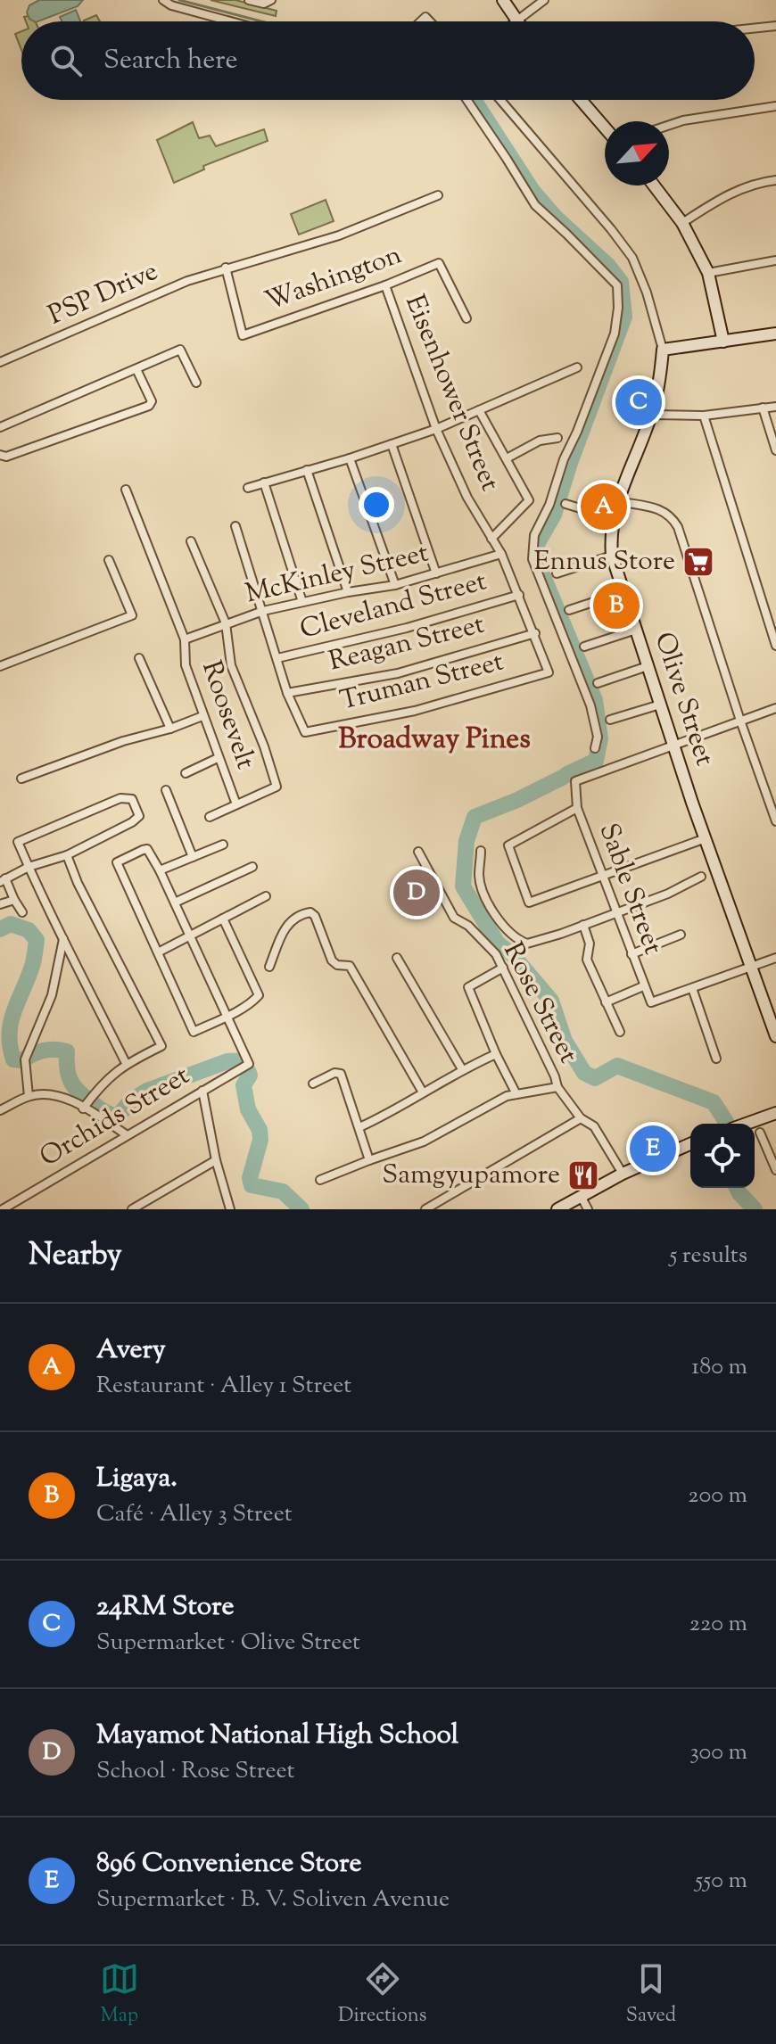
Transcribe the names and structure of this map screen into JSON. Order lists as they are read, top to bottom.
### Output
{
  "streets": {
    "street": [
      "Washington",
      "PSP Drive",
      "Eisenhower Street",
      "McKinley Street",
      "Cleveland Street",
      "Reagan Street",
      "Truman Street",
      "Olive Street",
      "Roosevelt",
      "Sable Street",
      "Rose Street",
      "Orchids Street"
    ]
  },
  "crossings": [
    ["Washington", "PSP Drive"],
    ["Washington", "Eisenhower Street"],
    ["Eisenhower Street", "McKinley Street"],
    ["Eisenhower Street", "Cleveland Street"],
    ["Eisenhower Street", "Reagan Street"],
    ["Eisenhower Street", "Truman Street"],
    ["McKinley Street", "Roosevelt"],
    ["Reagan Street", "Truman Street"],
    ["Olive Street", "Sable Street"]
  ],
  "districts": ["Broadway Pines"],
  "places": {
    "supermarket": ["Ennus Store"],
    "restaurant": ["Samgyupamore"]
  },
  "north": "top right",
  "page": {
    "search": "Search here",
    "pins": [
      "C",
      "A",
      "B",
      "D",
      "E"
    ],
    "heading": ["Nearby", "5 results"],
    "list": [
      {
        "mark": "A",
        "name": "Avery",
        "note": "Restaurant · Alley 1 Street",
        "value": "180 m"
      },
      {
        "mark": "B",
        "name": "Ligaya.",
        "note": "Café · Alley 3 Street",
        "value": "200 m"
      },
      {
        "mark": "C",
        "name": "24RM Store",
        "note": "Supermarket · Olive Street",
        "value": "220 m"
      },
      {
        "mark": "D",
        "name": "Mayamot National High School",
        "note": "School · Rose Street",
        "value": "300 m"
      },
      {
        "mark": "E",
        "name": "896 Convenience Store",
        "note": "Supermarket · B. V. Soliven Avenue",
        "value": "550 m"
      }
    ],
    "nav": ["Map", "Directions", "Saved"]
  }
}
